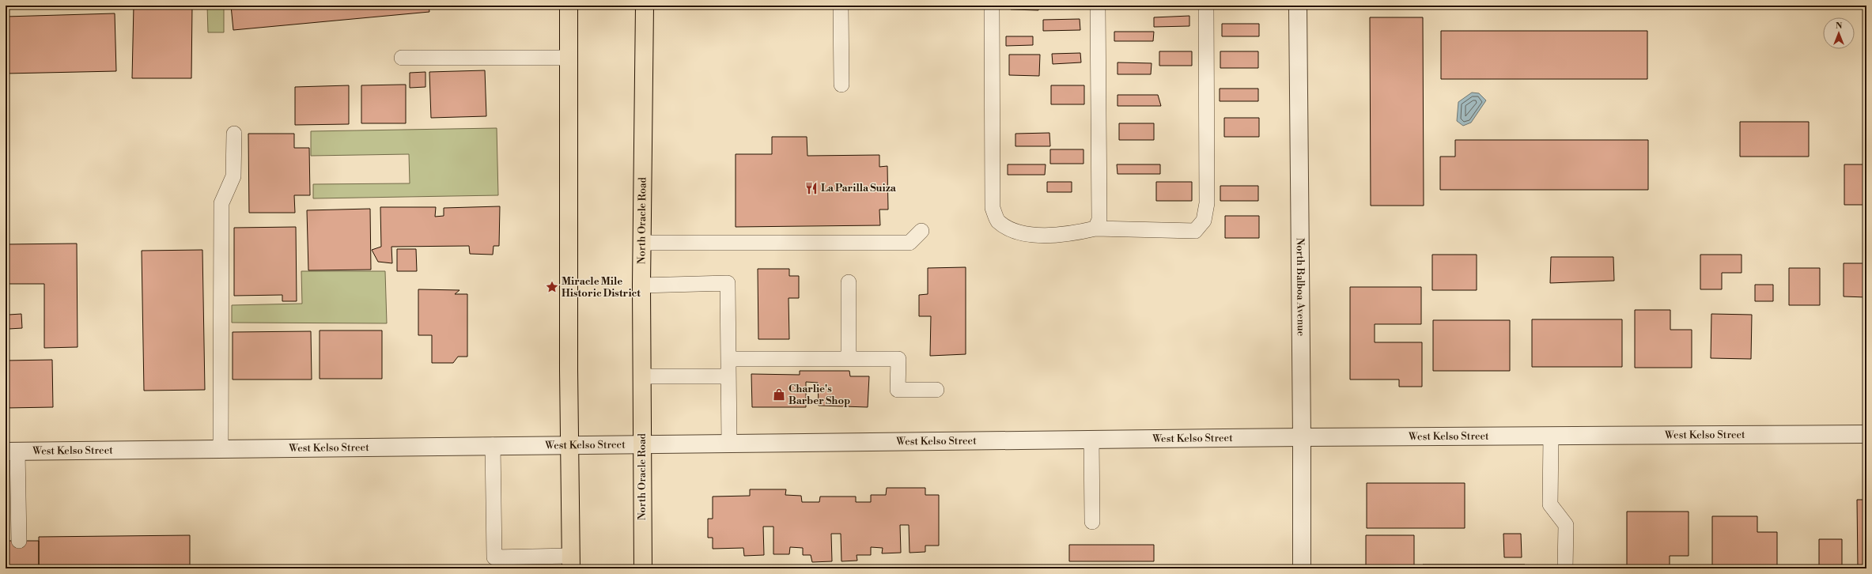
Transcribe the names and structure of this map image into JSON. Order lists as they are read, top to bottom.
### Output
{
  "streets": {
    "main road": ["North Oracle Road"],
    "street": ["North Balboa Avenue", "West Kelso Street"]
  },
  "crossings": [
    ["North Oracle Road", "West Kelso Street"],
    ["North Balboa Avenue", "West Kelso Street"]
  ],
  "places": {
    "restaurant": ["La Parilla Suiza"],
    "place": ["Miracle Mile Historic District"],
    "shop": ["Charlie's Barber Shop"]
  },
  "north": "top"
}
